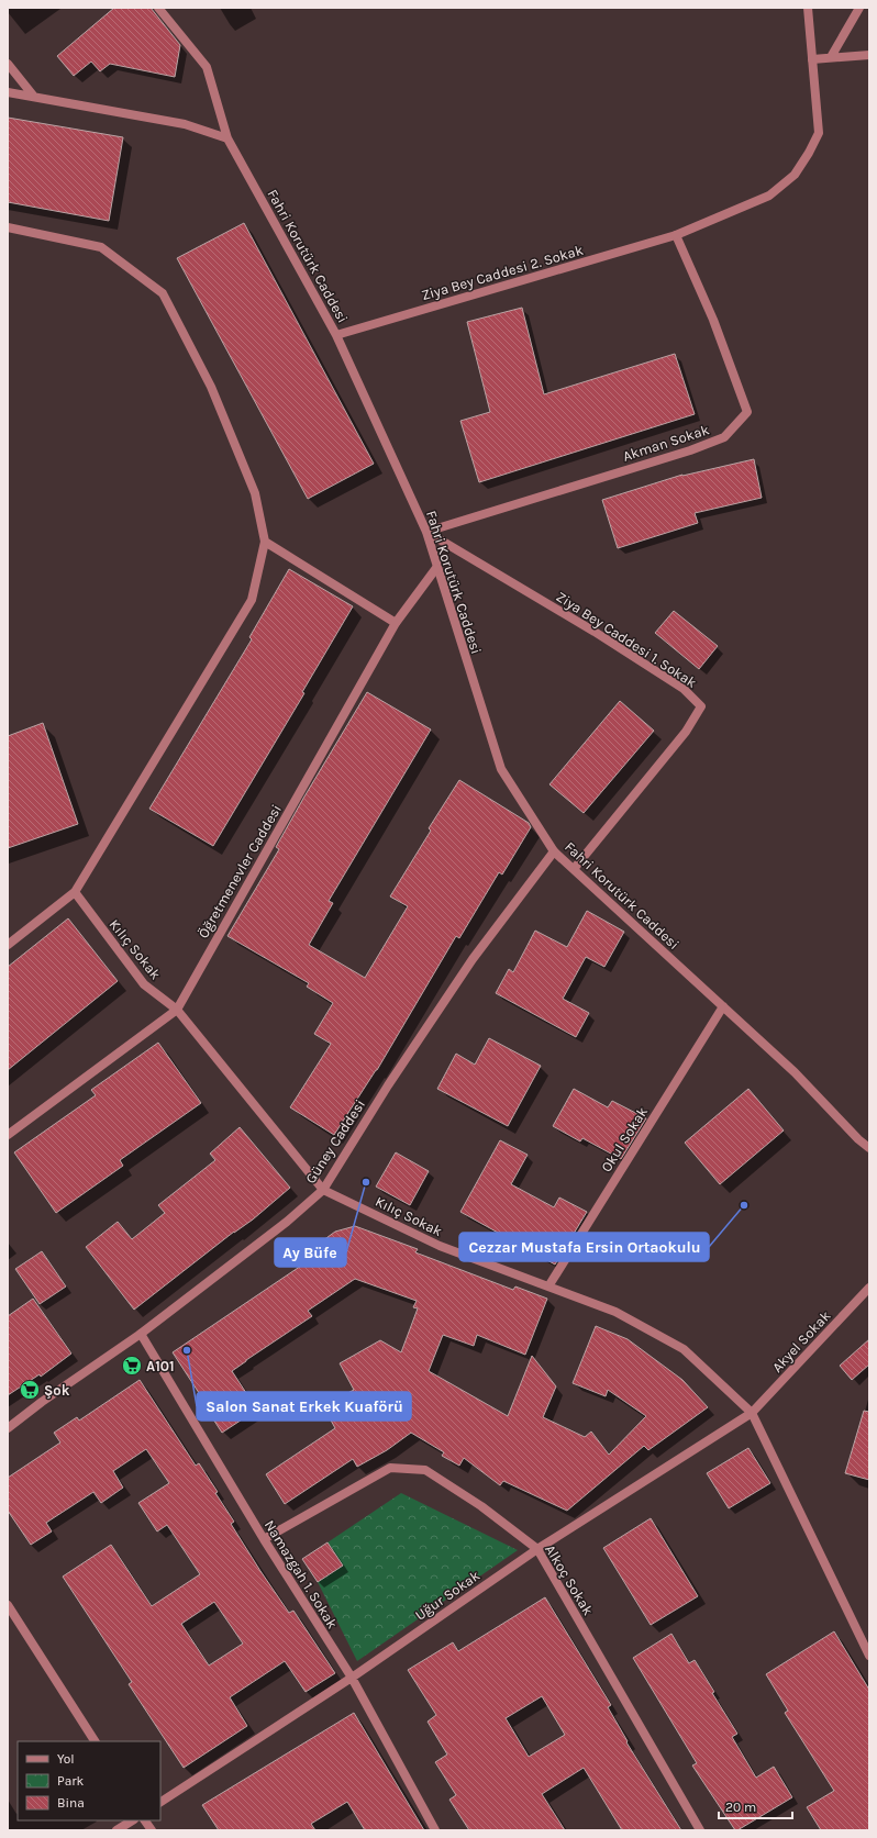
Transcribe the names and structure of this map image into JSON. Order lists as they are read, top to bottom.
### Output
{
  "streets": {
    "street": [
      "Fahri Korutürk Caddesi",
      "Ziya Bey Caddesi 2. Sokak",
      "Akman Sokak",
      "Ziya Bey Caddesi 1. Sokak",
      "Öğretmenevler Caddesi",
      "Kılıç Sokak",
      "Okul Sokak",
      "Güney Caddesi",
      "Akyel Sokak",
      "Namazgah 1. Sokak",
      "Alkoç Sokak",
      "Uğur Sokak"
    ]
  },
  "crossings": [
    ["Fahri Korutürk Caddesi", "Ziya Bey Caddesi 2. Sokak"],
    ["Fahri Korutürk Caddesi", "Akman Sokak"],
    ["Fahri Korutürk Caddesi", "Ziya Bey Caddesi 1. Sokak"],
    ["Fahri Korutürk Caddesi", "Öğretmenevler Caddesi"],
    ["Fahri Korutürk Caddesi", "Okul Sokak"],
    ["Fahri Korutürk Caddesi", "Güney Caddesi"],
    ["Ziya Bey Caddesi 2. Sokak", "Akman Sokak"],
    ["Akman Sokak", "Ziya Bey Caddesi 1. Sokak"],
    ["Öğretmenevler Caddesi", "Kılıç Sokak"],
    ["Kılıç Sokak", "Okul Sokak"],
    ["Kılıç Sokak", "Güney Caddesi"],
    ["Kılıç Sokak", "Akyel Sokak"],
    ["Kılıç Sokak", "Uğur Sokak"],
    ["Güney Caddesi", "Namazgah 1. Sokak"],
    ["Akyel Sokak", "Uğur Sokak"],
    ["Namazgah 1. Sokak", "Alkoç Sokak"],
    ["Namazgah 1. Sokak", "Uğur Sokak"],
    ["Alkoç Sokak", "Uğur Sokak"]
  ],
  "places": {
    "other": ["Ay Büfe", "Cezzar Mustafa Ersin Ortaokulu", "Salon Sanat Erkek Kuaförü"],
    "supermarket": ["A101", "Şok"]
  },
  "legend": ["Yol", "Park", "Bina"],
  "scale_bar": "20 m"
}
